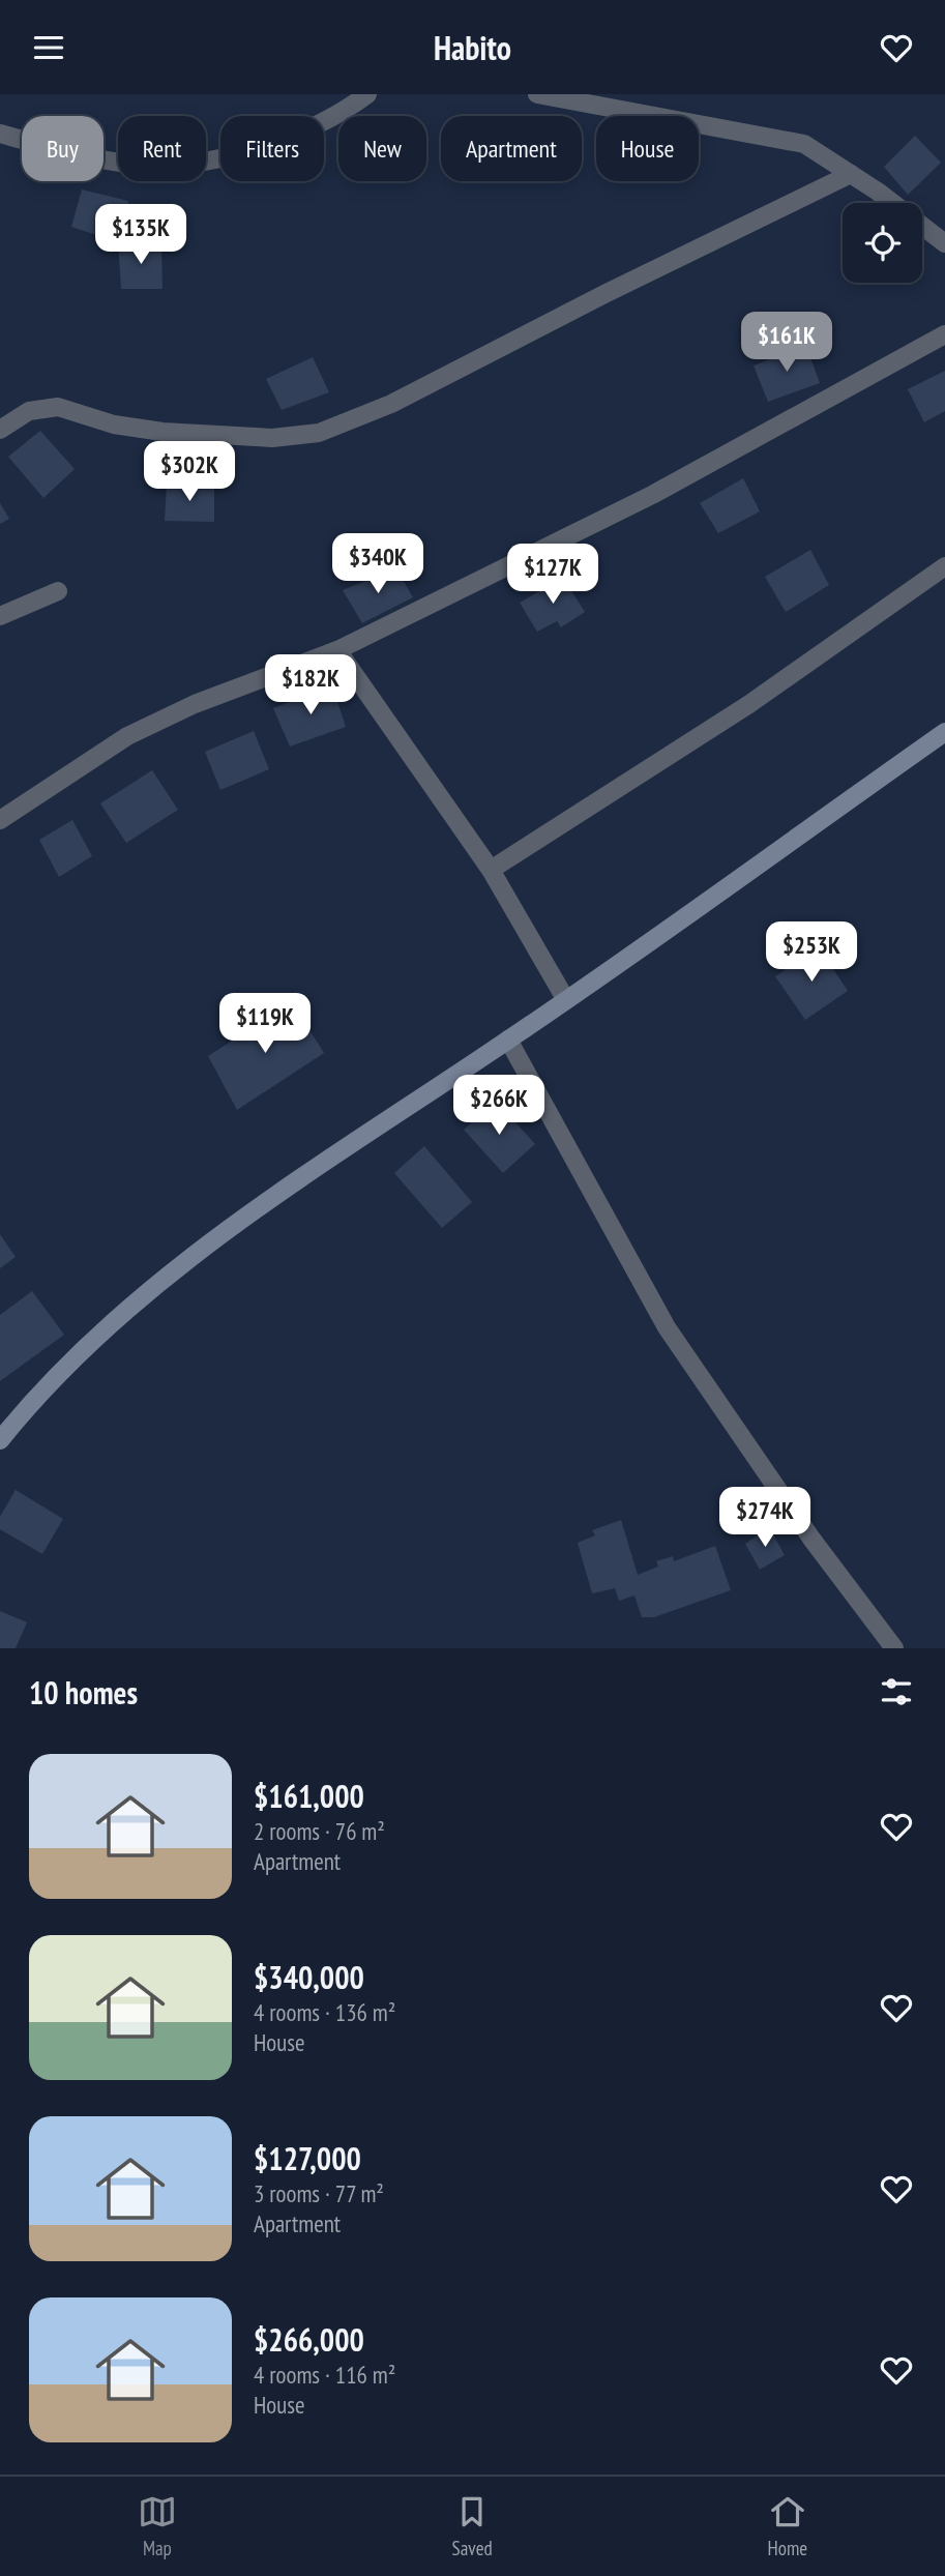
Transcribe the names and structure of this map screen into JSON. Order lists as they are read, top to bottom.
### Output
{
  "page": {
    "header": "Habito",
    "chip": [
      "Buy",
      "Rent",
      "Filters",
      "New",
      "Apartment",
      "House"
    ],
    "price": [
      "$135K",
      "$161K",
      "$302K",
      "$340K",
      "$127K",
      "$182K",
      "$253K",
      "$119K",
      "$266K",
      "$274K"
    ],
    "heading": "10 homes",
    "list": [
      {
        "name": "$161,000",
        "note": "2 rooms · 76 m² · Apartment"
      },
      {
        "name": "$340,000",
        "note": "4 rooms · 136 m² · House"
      },
      {
        "name": "$127,000",
        "note": "3 rooms · 77 m² · Apartment"
      },
      {
        "name": "$266,000",
        "note": "4 rooms · 116 m² · House"
      }
    ],
    "tabs": ["Map", "Saved", "Home"]
  }
}
